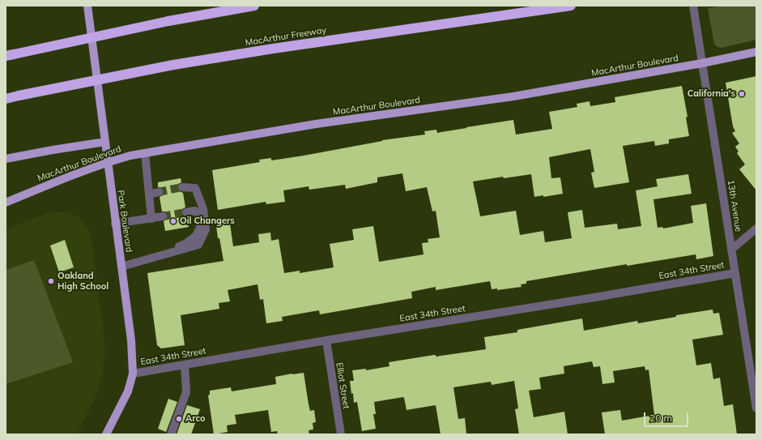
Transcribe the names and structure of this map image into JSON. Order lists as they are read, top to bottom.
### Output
{
  "streets": {
    "highway": ["MacArthur Freeway"],
    "main road": ["MacArthur Boulevard", "Park Boulevard"],
    "street": ["13th Avenue", "East 34th Street", "Elliot Street"]
  },
  "crossings": [
    ["MacArthur Boulevard", "13th Avenue"],
    ["MacArthur Boulevard", "Park Boulevard"],
    ["13th Avenue", "East 34th Street"],
    ["Park Boulevard", "East 34th Street"],
    ["East 34th Street", "Elliot Street"]
  ],
  "places": [
    "California's",
    "Oil Changers",
    "Oakland High School",
    "Arco"
  ],
  "scale_bar": "20 m"
}
